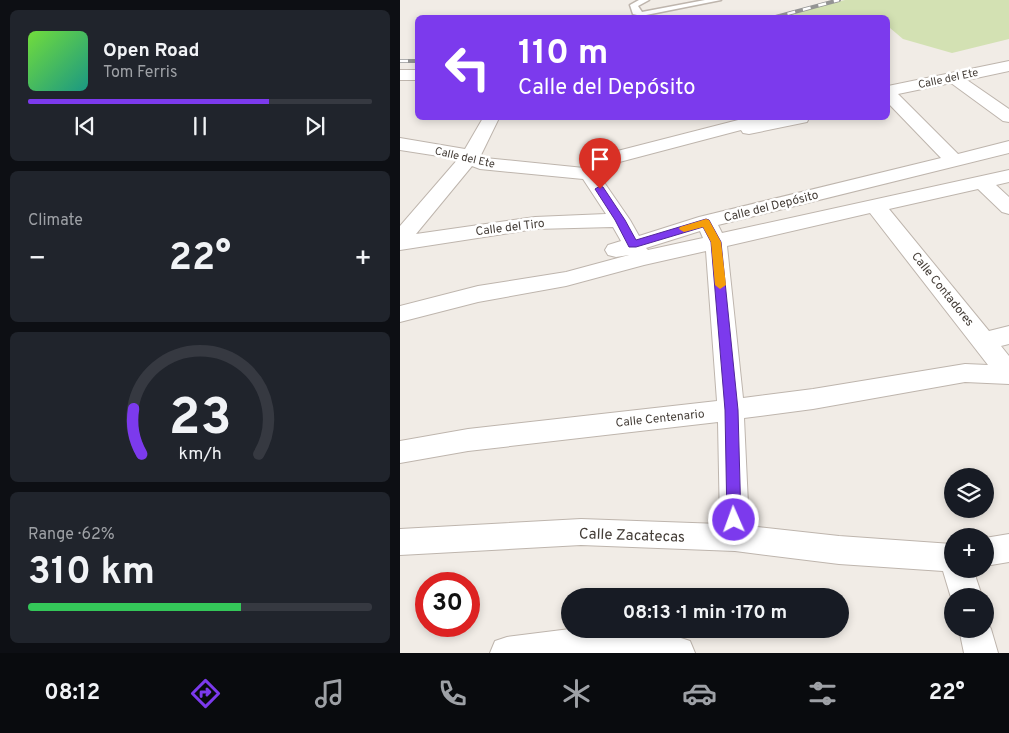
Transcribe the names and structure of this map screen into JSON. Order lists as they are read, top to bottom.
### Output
{
  "streets": {
    "street": [
      "Calle del Ete",
      "Calle del Depósito",
      "Calle del Tiro",
      "Calle Contadores",
      "Calle Centenario",
      "Calle Zacatecas"
    ]
  },
  "crossings": [
    ["Calle del Depósito", "Calle Contadores"],
    ["Calle Contadores", "Calle Centenario"]
  ],
  "page": {
    "turn": ["110 m", "Calle del Depósito"],
    "song": ["Open Road", "Tom Ferris"],
    "tile": [
      "Climate",
      ["Range · 62%", "310 km"]
    ],
    "heat": ["−", "22°", "+"],
    "map_buttons": ["+", "−"],
    "limit": "30",
    "trip": "08:13 · 1 min · 170 m",
    "tabs": ["08:12", "22°"],
    "gauge": ["23", "km/h"]
  }
}
